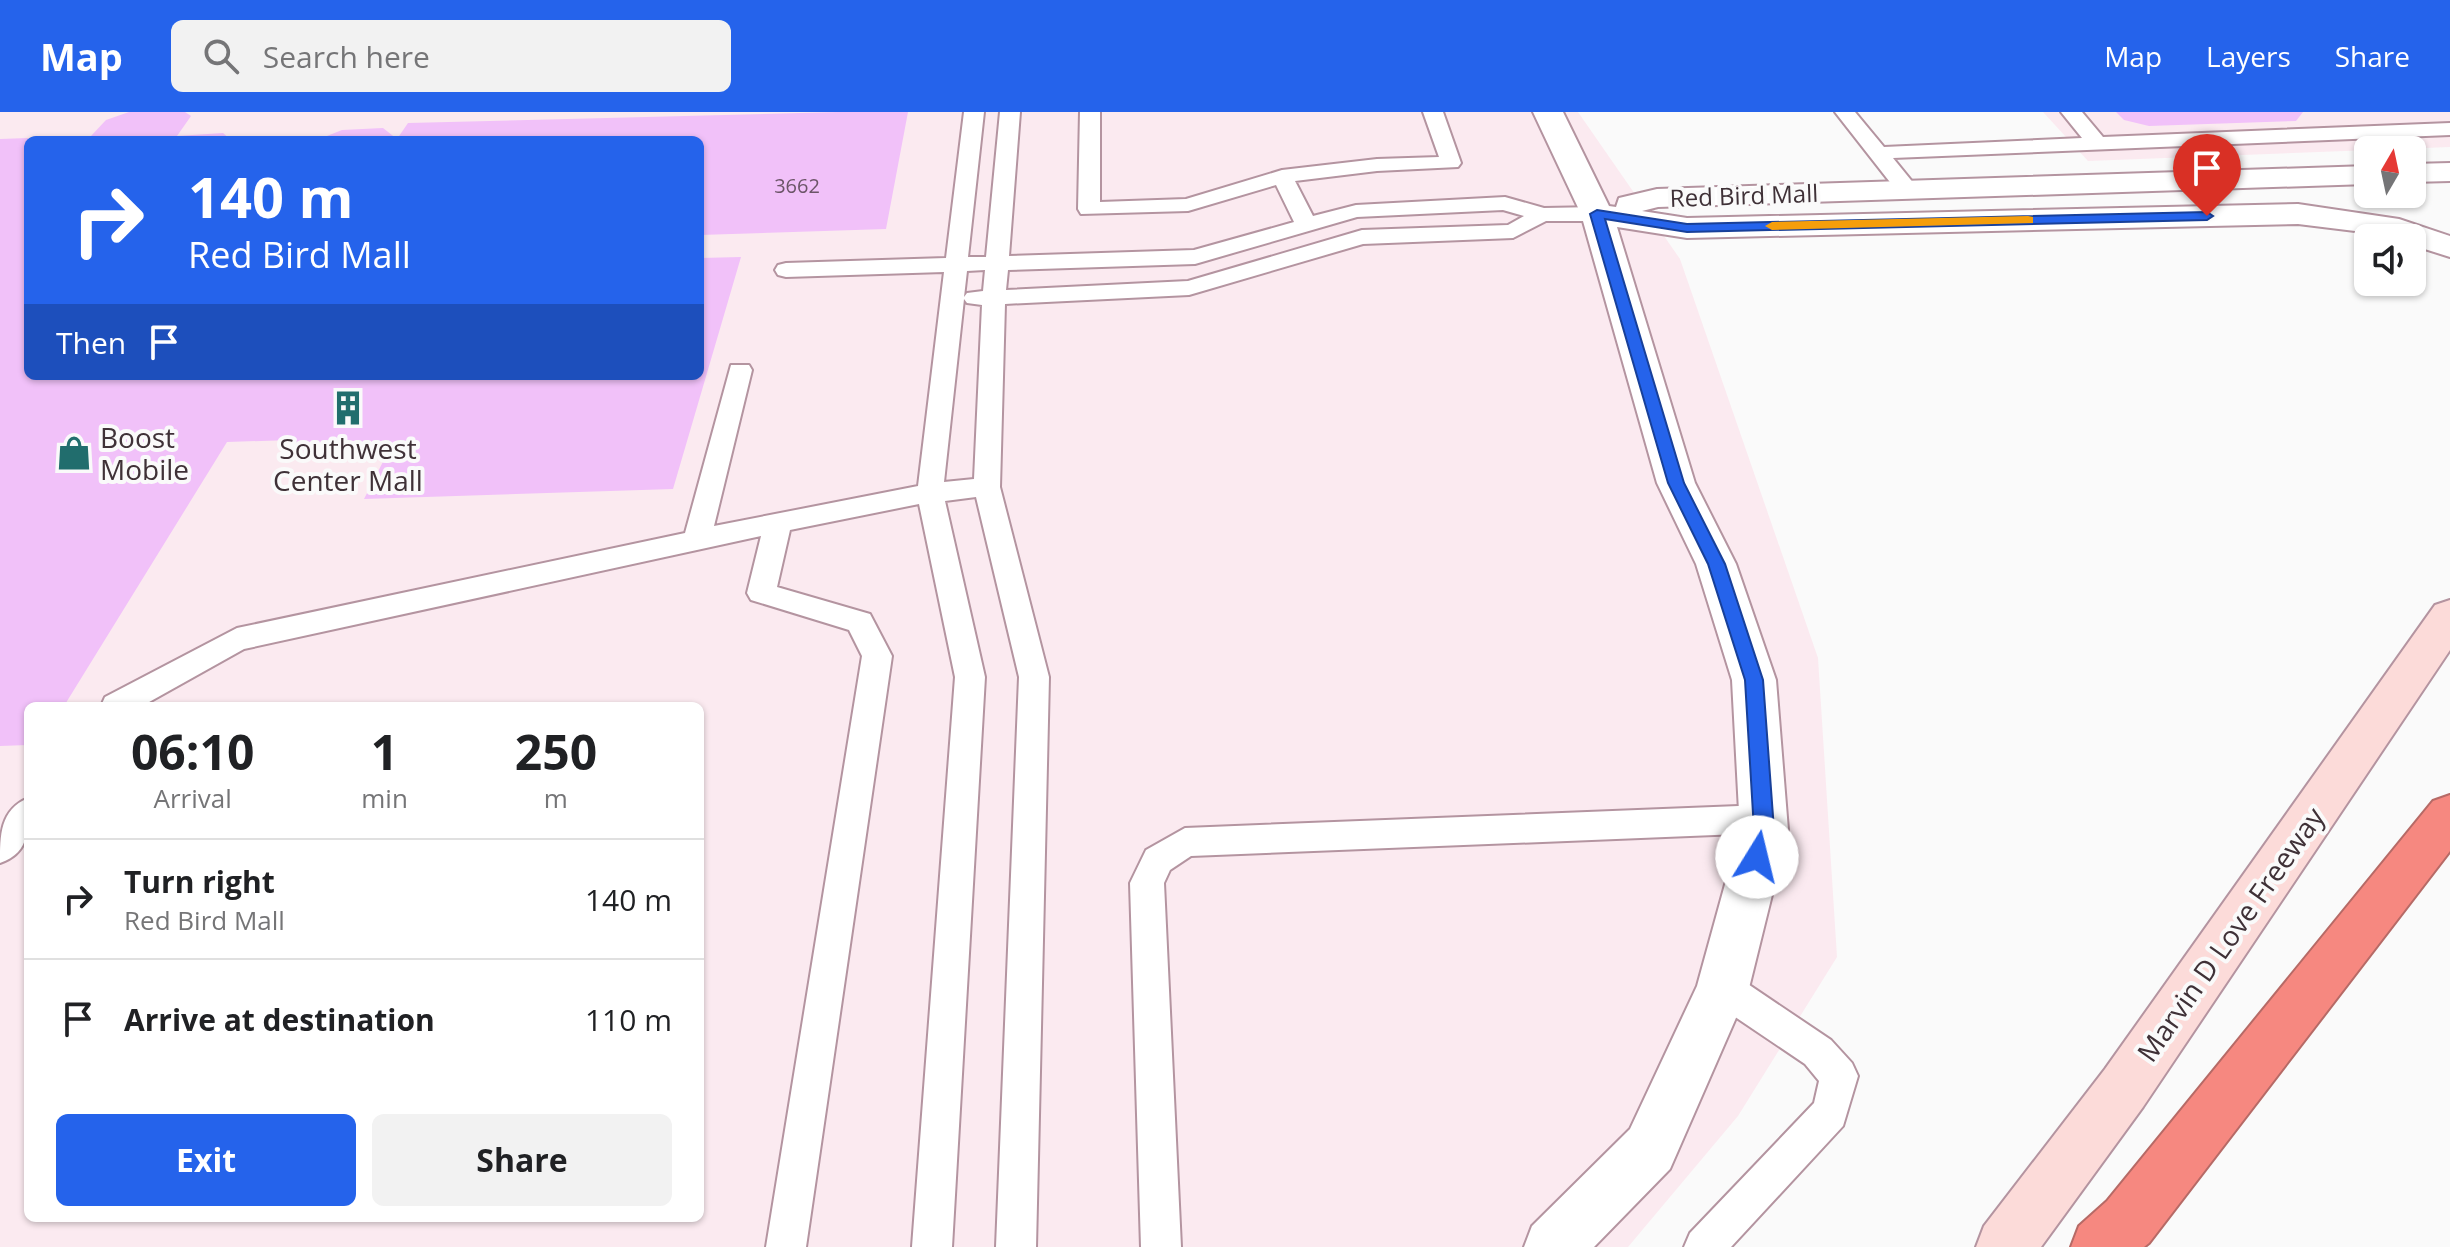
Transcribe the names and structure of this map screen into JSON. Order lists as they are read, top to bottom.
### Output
{
  "streets": {
    "main road": ["Marvin D Love Freeway"],
    "street": ["Red Bird Mall"]
  },
  "places": {
    "building": ["Southwest Center Mall"],
    "shop": ["Boost Mobile"]
  },
  "house_numbers": ["3662"],
  "north": "top",
  "page": {
    "header": "Map",
    "search": "Search here",
    "nav": ["Map", "Layers", "Share"],
    "turn": ["140 m", "Red Bird Mall"],
    "then": "Then",
    "eta": [
      "06:10",
      "Arrival",
      "1",
      "min",
      "250",
      "m"
    ],
    "list": [
      {
        "name": "Turn right",
        "note": "Red Bird Mall",
        "value": "140 m"
      },
      {
        "name": "Arrive at destination",
        "value": "110 m"
      }
    ],
    "buttons": ["Exit", "Share"]
  }
}
